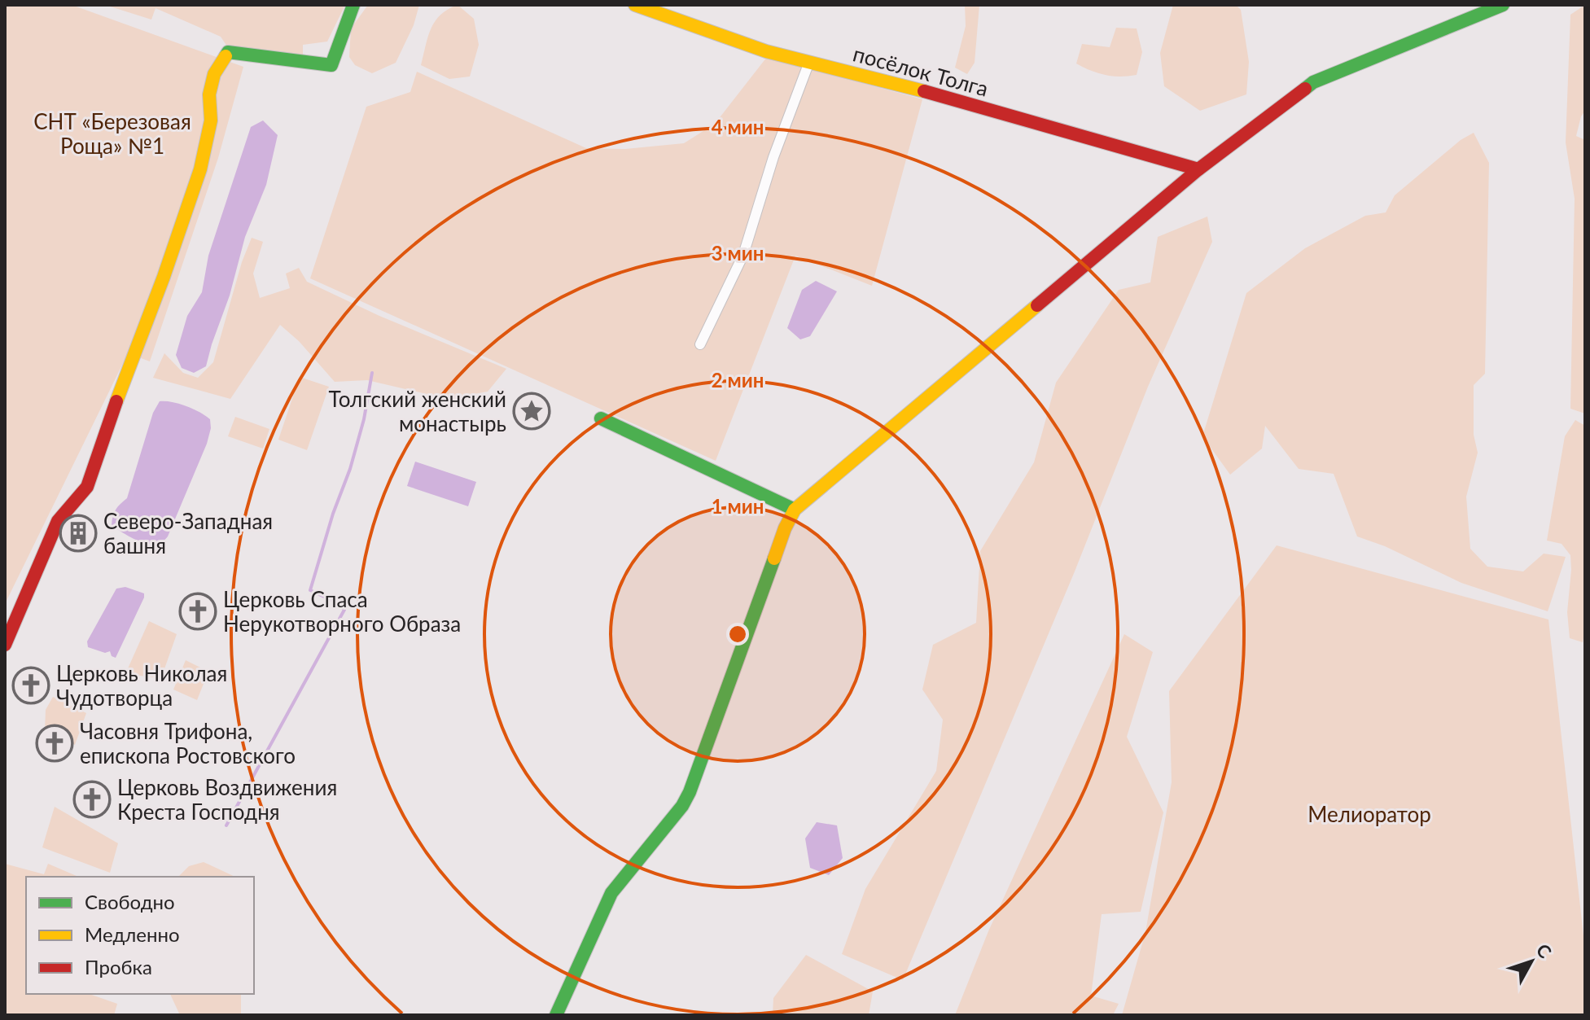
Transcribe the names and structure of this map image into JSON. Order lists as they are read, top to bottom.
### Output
{
  "streets": {
    "street": ["посёлок Толга"]
  },
  "parks": ["СНТ «Березовая Роща» №1", "Мелиоратор"],
  "places": {
    "place": ["Толгский женский монастырь"],
    "building": ["Северо-Западная башня"],
    "church": [
      "Церковь Спаса Нерукотворного Образа",
      "Церковь Николая Чудотворца",
      "Часовня Трифона, епископа Ростовского",
      "Церковь Воздвижения Креста Господня"
    ]
  },
  "legend": ["Свободно", "Медленно", "Пробка"],
  "north": "top right",
  "rings": [
    "4 мин",
    "3 мин",
    "2 мин",
    "1 мин"
  ]
}
